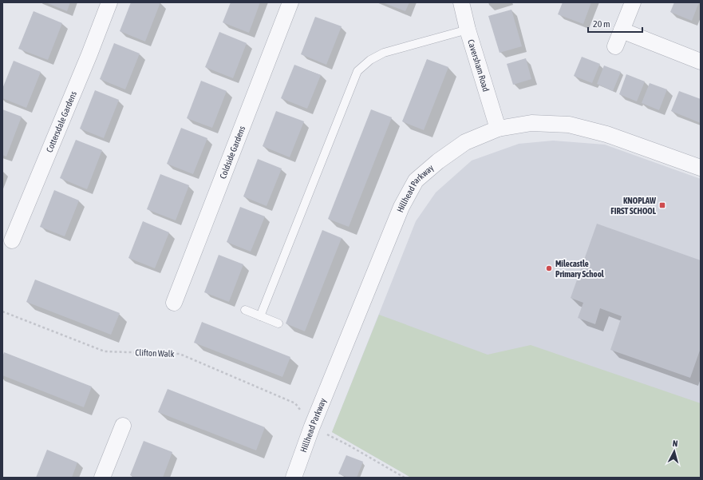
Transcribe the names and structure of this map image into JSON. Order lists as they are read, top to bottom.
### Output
{
  "streets": {
    "street": [
      "Caversham Road",
      "Cottersdale Gardens",
      "Coldside Gardens",
      "Hillhead Parkway"
    ],
    "path": ["Clifton Walk"]
  },
  "crossings": [
    ["Caversham Road", "Hillhead Parkway"],
    ["Hillhead Parkway", "Clifton Walk"]
  ],
  "places": {
    "transit": ["KNOPLAW FIRST SCHOOL"],
    "other": ["Milecastle Primary School"]
  },
  "scale_bar": "20 m",
  "north": "top"
}
